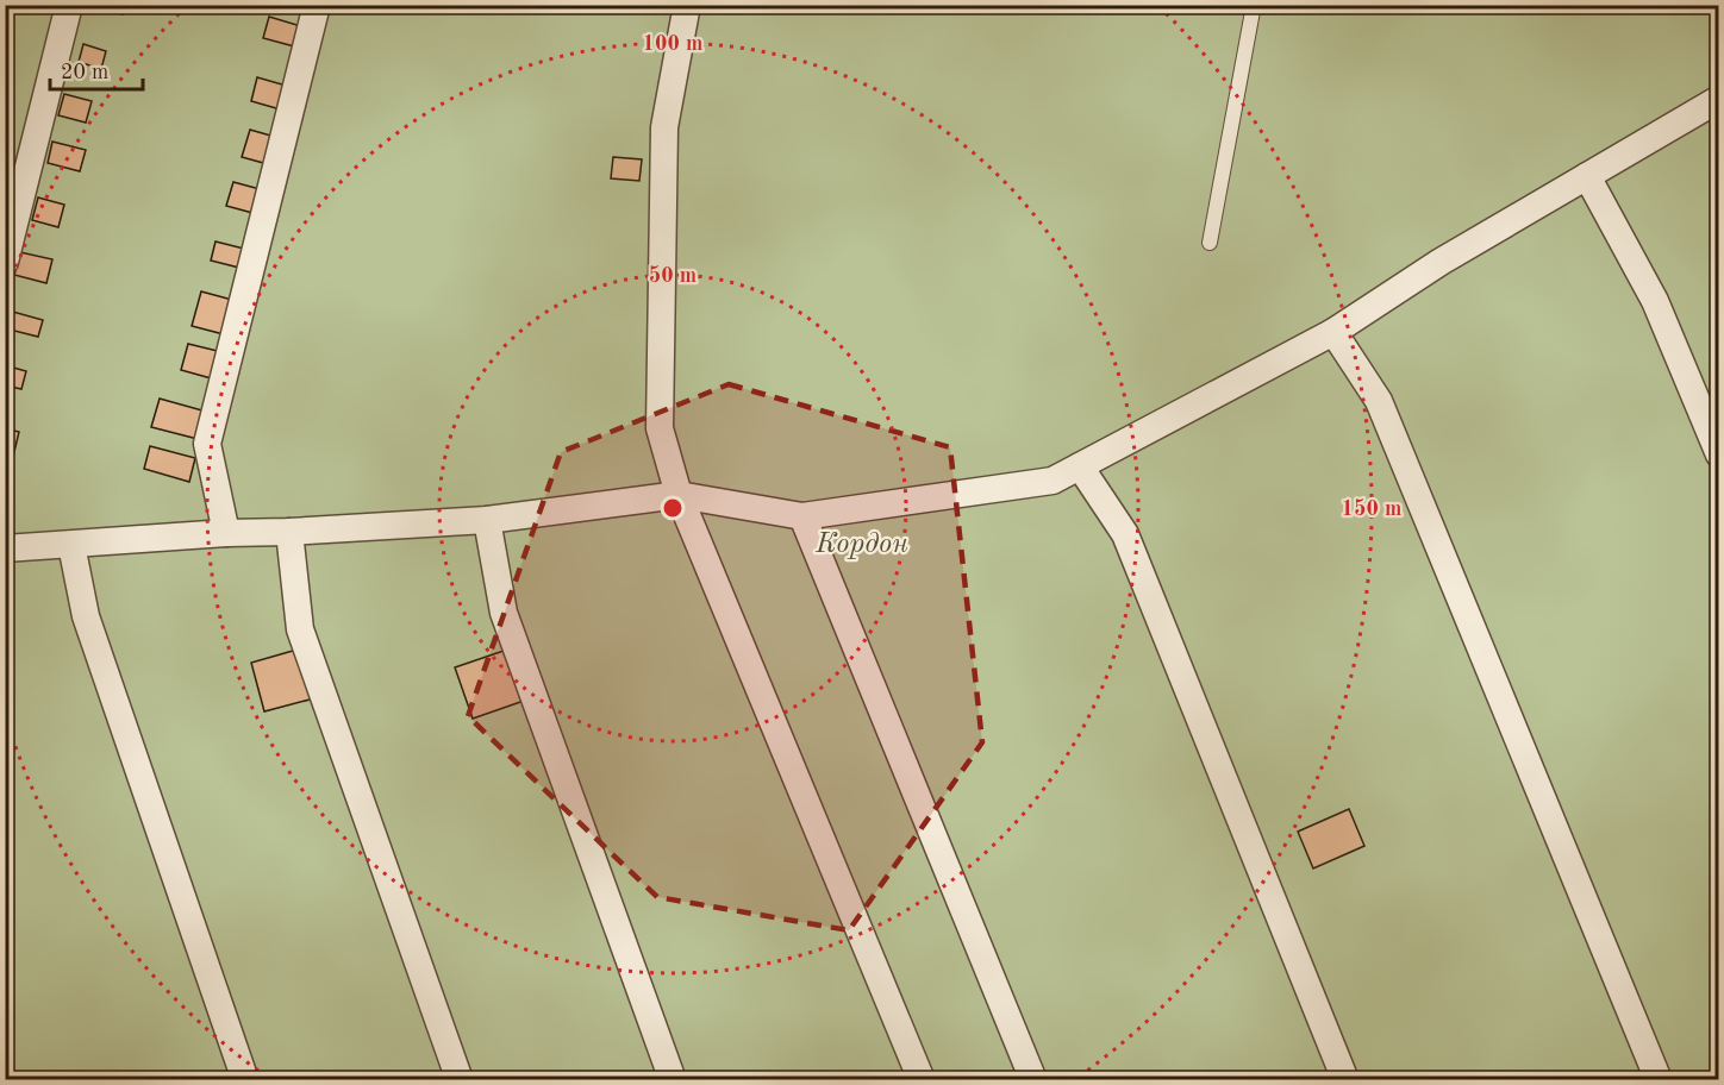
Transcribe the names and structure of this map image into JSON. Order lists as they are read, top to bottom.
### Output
{
  "parks": ["Кордон"],
  "scale_bar": "20 m",
  "rings": ["100 m", "50 m", "150 m"]
}
